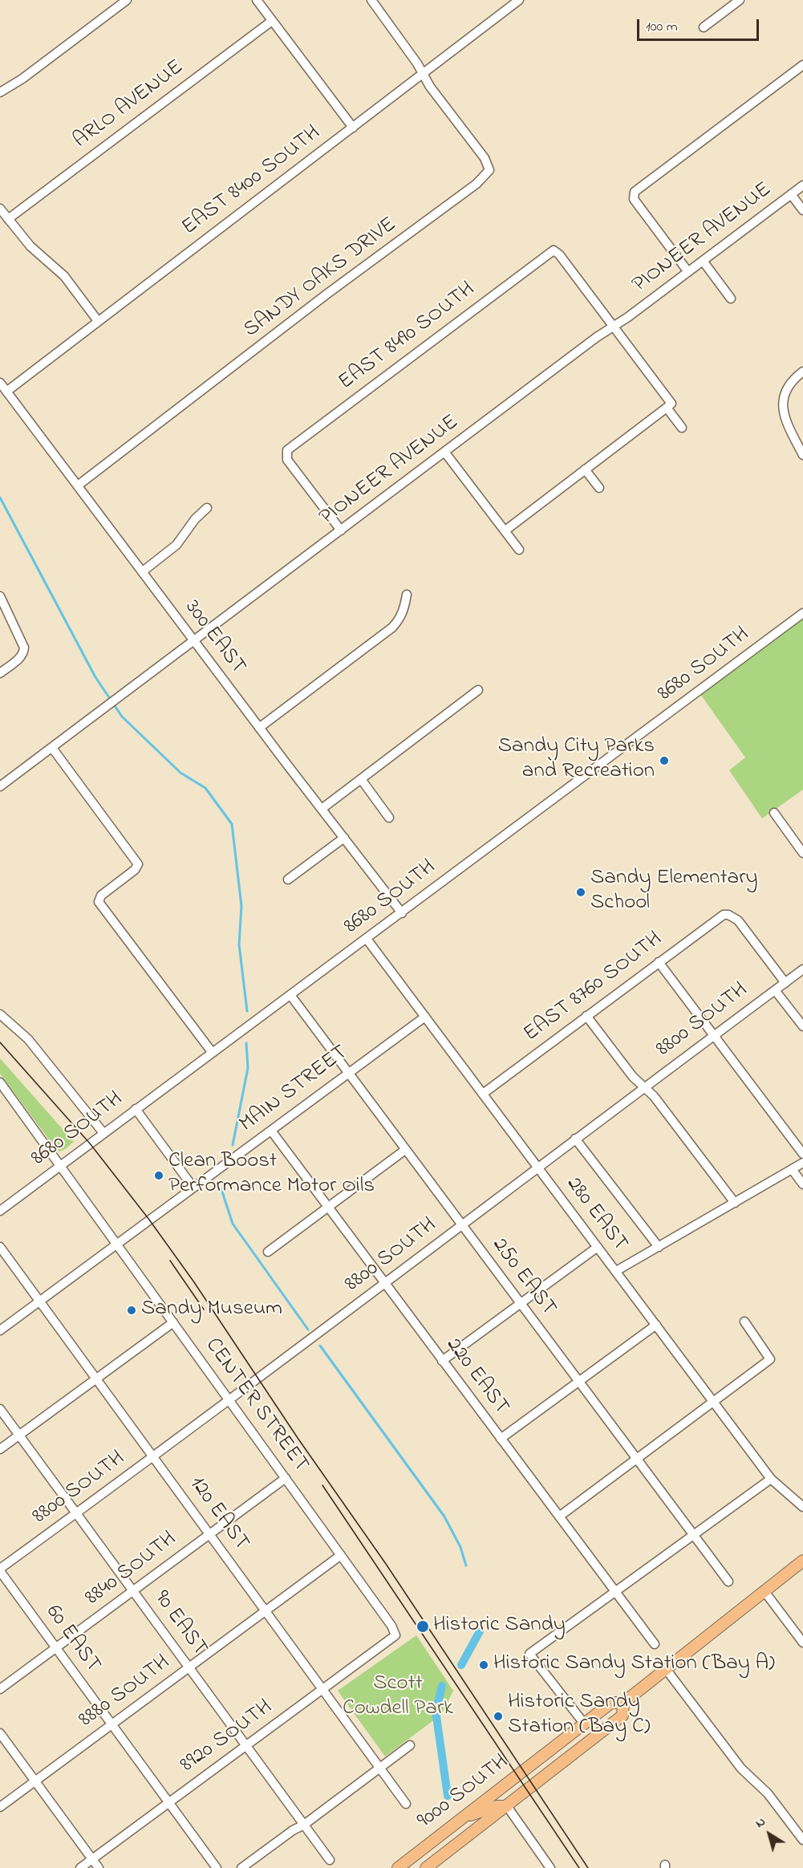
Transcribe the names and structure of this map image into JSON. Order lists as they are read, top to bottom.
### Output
{
  "streets": {
    "main road": ["9000 SOUTH"],
    "street": [
      "ARLO AVENUE",
      "EAST 8400 SOUTH",
      "PIONEER AVENUE",
      "SANDY OAKS DRIVE",
      "EAST 8490 SOUTH",
      "300 EAST",
      "8680 SOUTH",
      "EAST 8760 SOUTH",
      "8800 SOUTH",
      "MAIN STREET",
      "280 EAST",
      "250 EAST",
      "220 EAST",
      "CENTER STREET",
      "120 EAST",
      "8840 SOUTH",
      "90 EAST",
      "60 EAST",
      "8880 SOUTH",
      "8920 SOUTH"
    ]
  },
  "crossings": [
    ["EAST 8400 SOUTH", "SANDY OAKS DRIVE"],
    ["EAST 8400 SOUTH", "300 EAST"],
    ["PIONEER AVENUE", "EAST 8490 SOUTH"],
    ["PIONEER AVENUE", "300 EAST"],
    ["SANDY OAKS DRIVE", "300 EAST"],
    ["300 EAST", "8680 SOUTH"],
    ["8680 SOUTH", "280 EAST"],
    ["8680 SOUTH", "250 EAST"],
    ["8680 SOUTH", "CENTER STREET"],
    ["EAST 8760 SOUTH", "8800 SOUTH"],
    ["EAST 8760 SOUTH", "280 EAST"],
    ["8800 SOUTH", "280 EAST"],
    ["8800 SOUTH", "250 EAST"],
    ["8800 SOUTH", "220 EAST"],
    ["8800 SOUTH", "CENTER STREET"],
    ["8800 SOUTH", "120 EAST"],
    ["8800 SOUTH", "90 EAST"],
    ["8800 SOUTH", "60 EAST"],
    ["MAIN STREET", "280 EAST"],
    ["MAIN STREET", "250 EAST"],
    ["MAIN STREET", "220 EAST"],
    ["MAIN STREET", "CENTER STREET"],
    ["MAIN STREET", "120 EAST"],
    ["CENTER STREET", "8840 SOUTH"],
    ["CENTER STREET", "8880 SOUTH"],
    ["CENTER STREET", "8920 SOUTH"],
    ["120 EAST", "8840 SOUTH"],
    ["120 EAST", "8880 SOUTH"],
    ["120 EAST", "8920 SOUTH"],
    ["8840 SOUTH", "90 EAST"],
    ["8840 SOUTH", "60 EAST"],
    ["90 EAST", "8880 SOUTH"],
    ["90 EAST", "8920 SOUTH"],
    ["60 EAST", "8880 SOUTH"],
    ["60 EAST", "8920 SOUTH"]
  ],
  "parks": ["Scott Cowdell Park"],
  "places": [
    "Sandy City Parks and Recreation",
    "Sandy Elementary School",
    "Clean Boost Performance Motor Oils",
    "Sandy Museum",
    "Historic Sandy",
    "Historic Sandy Station (Bay A)",
    "Historic Sandy Station (Bay C)"
  ],
  "scale_bar": "100 m",
  "north": "top left"
}
